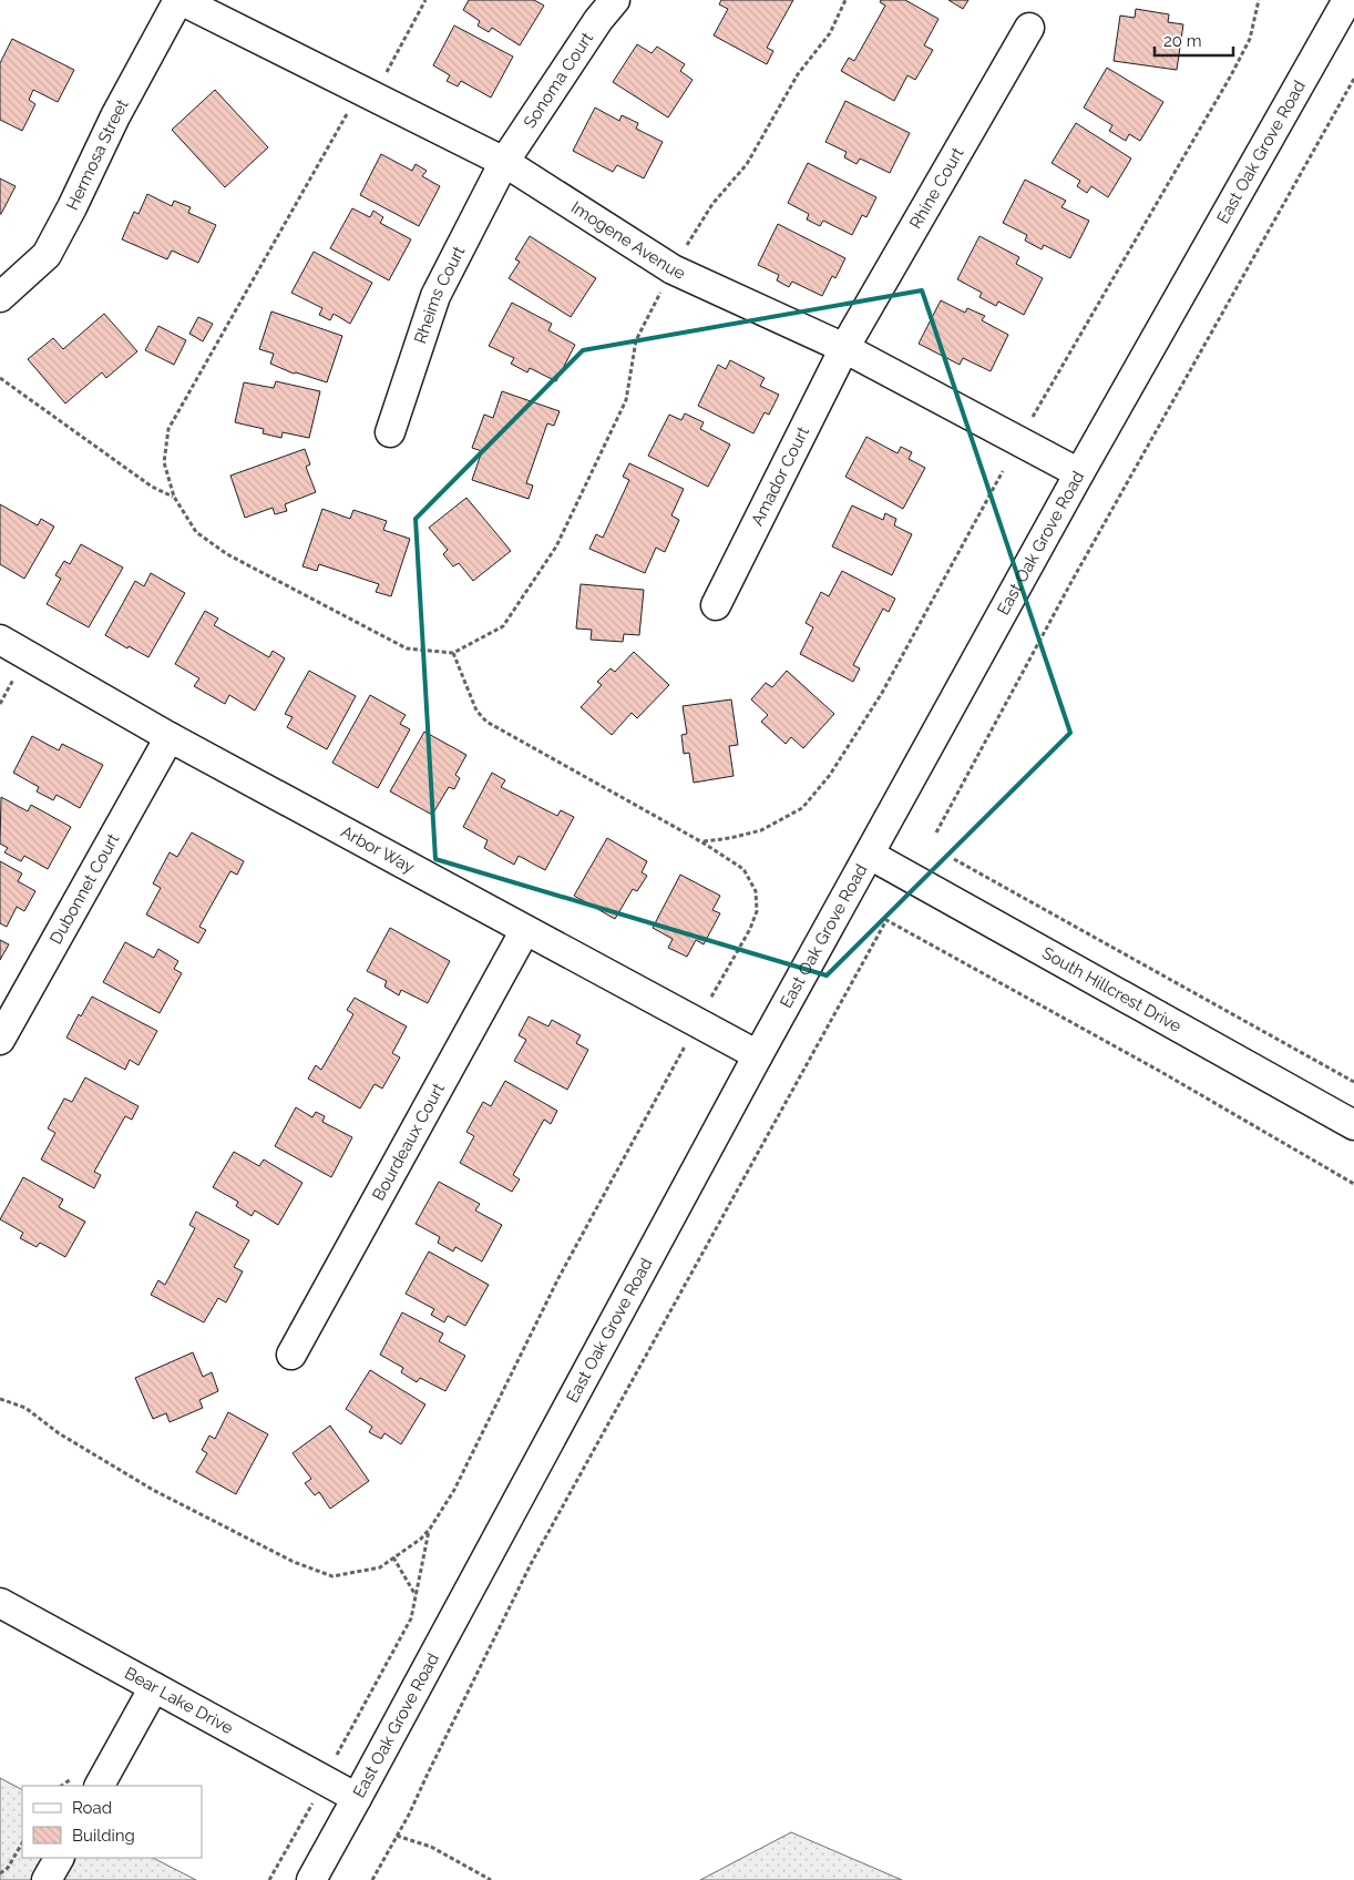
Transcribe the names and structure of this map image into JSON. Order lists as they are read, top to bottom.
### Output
{
  "streets": {
    "street": [
      "Sonoma Court",
      "East Oak Grove Road",
      "Hermosa Street",
      "Rhine Court",
      "Imogene Avenue",
      "Rheims Court",
      "Amador Court",
      "Arbor Way",
      "Dubonnet Court",
      "South Hillcrest Drive",
      "Bourdeaux Court",
      "Bear Lake Drive"
    ]
  },
  "crossings": [
    ["Sonoma Court", "Imogene Avenue"],
    ["Sonoma Court", "Rheims Court"],
    ["East Oak Grove Road", "Imogene Avenue"],
    ["East Oak Grove Road", "Arbor Way"],
    ["East Oak Grove Road", "South Hillcrest Drive"],
    ["East Oak Grove Road", "Bear Lake Drive"],
    ["Hermosa Street", "Imogene Avenue"],
    ["Rhine Court", "Imogene Avenue"],
    ["Rhine Court", "Amador Court"],
    ["Imogene Avenue", "Rheims Court"],
    ["Imogene Avenue", "Amador Court"],
    ["Arbor Way", "Dubonnet Court"],
    ["Arbor Way", "Bourdeaux Court"]
  ],
  "legend": ["Road", "Building"],
  "scale_bar": "20 m"
}
